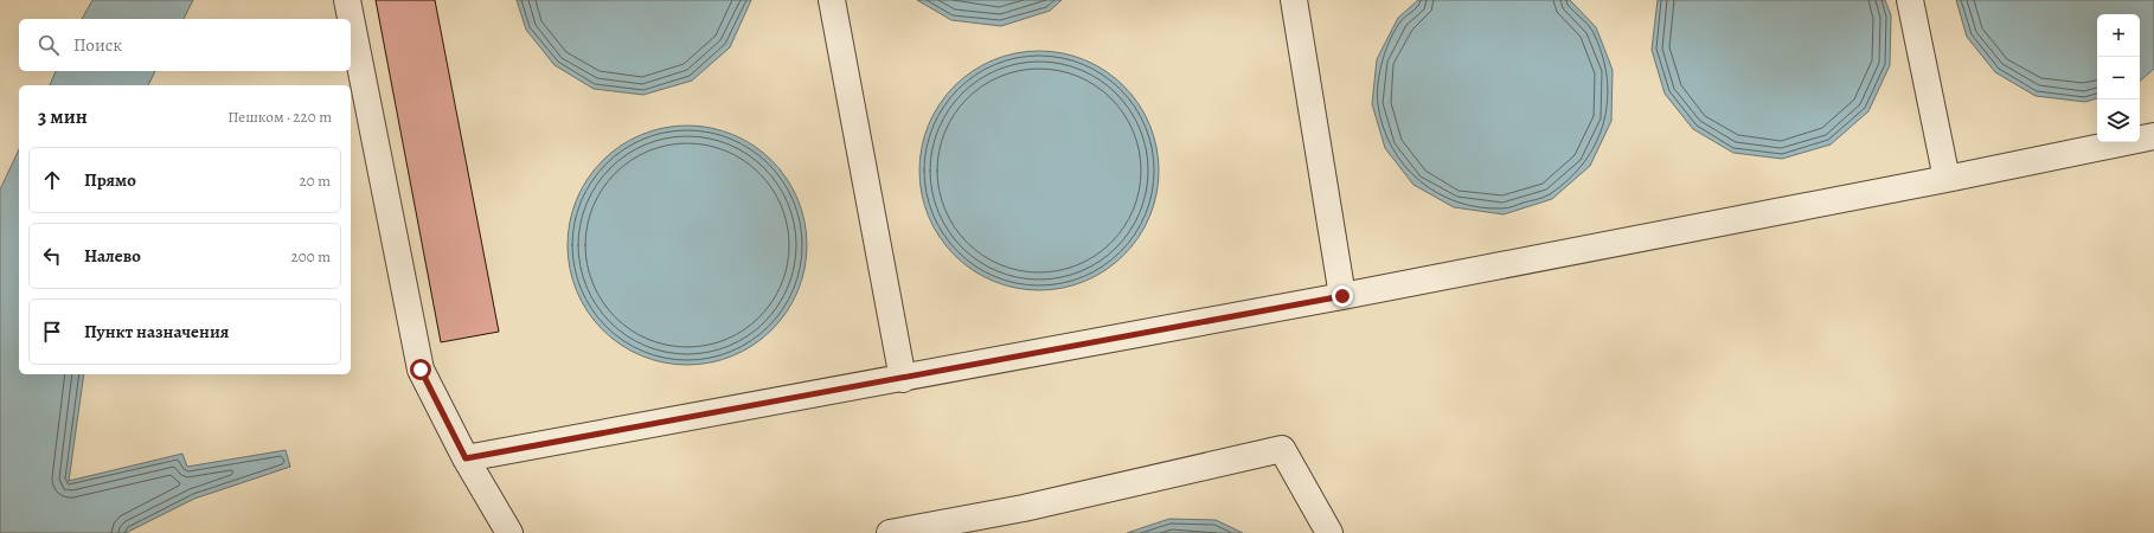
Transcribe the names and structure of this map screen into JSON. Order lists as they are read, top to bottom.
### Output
{
  "page": {
    "map_buttons": ["+", "−"],
    "search": "Поиск",
    "heading": ["3 мин", "Пешком · 220 m"],
    "list": [
      ["Прямо", "20 m"],
      ["Налево", "200 m"],
      "Пункт назначения"
    ]
  }
}
